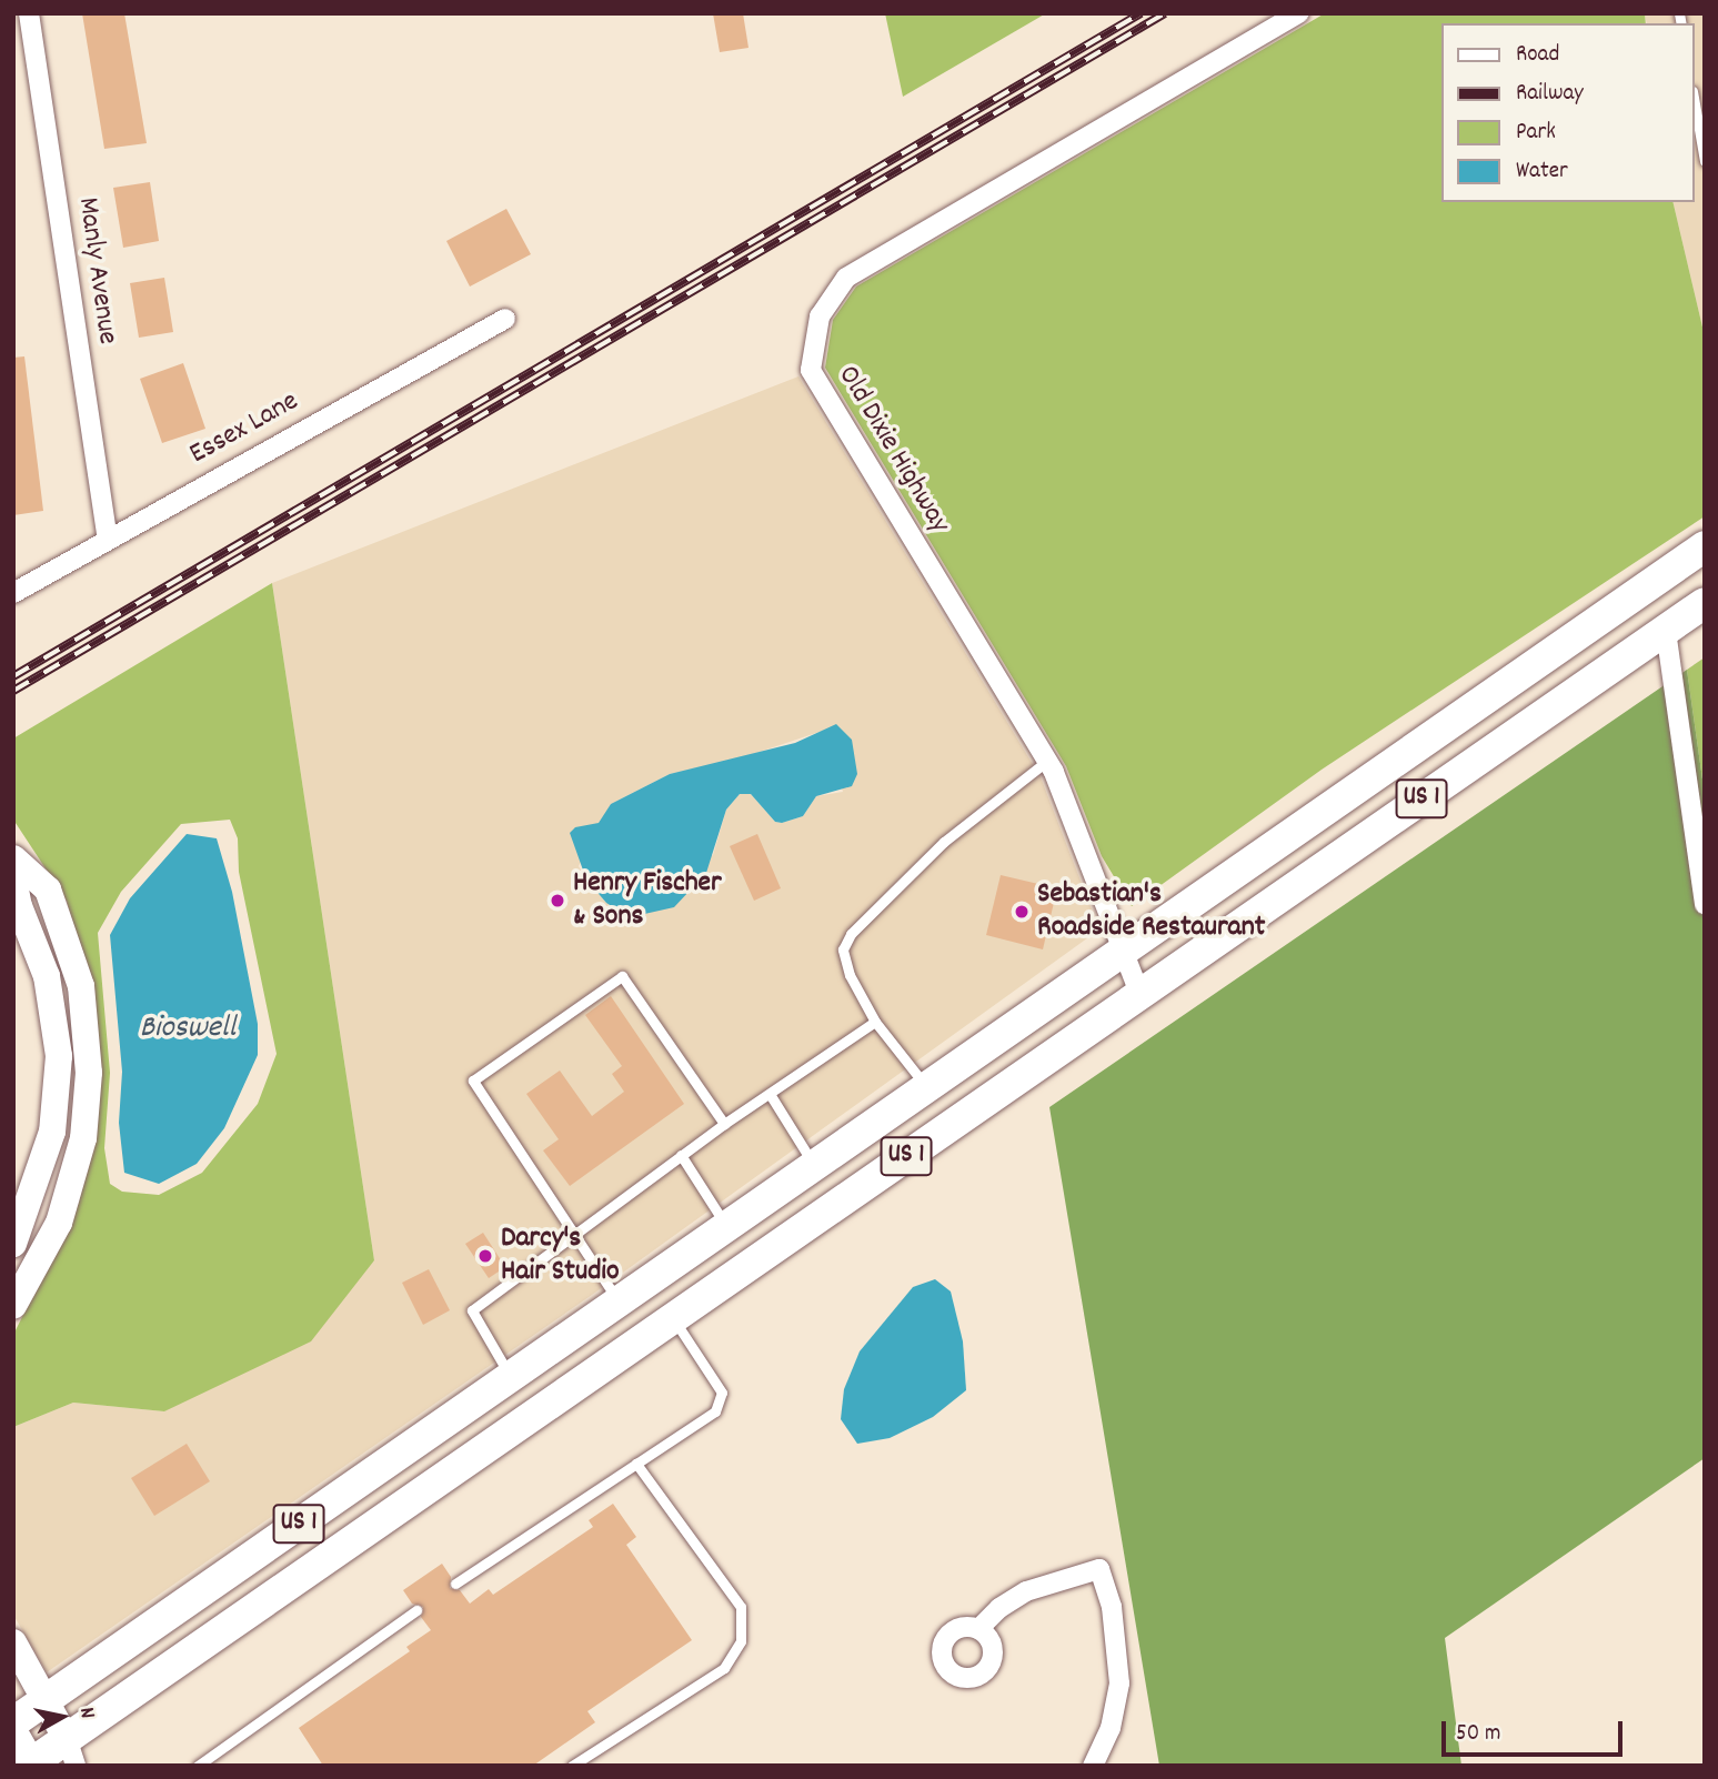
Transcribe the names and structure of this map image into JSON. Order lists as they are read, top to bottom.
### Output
{
  "streets": {
    "main road": ["US 1"],
    "street": ["Manly Avenue", "Essex Lane", "Old Dixie Highway"]
  },
  "crossings": [
    ["Manly Avenue", "Essex Lane"],
    ["Old Dixie Highway", "US 1"]
  ],
  "water": ["Bioswell"],
  "places": ["Henry Fischer & Sons", "Sebastian's Roadside Restaurant", "Darcy's Hair Studio"],
  "legend": [
    "Road",
    "Railway",
    "Park",
    "Water"
  ],
  "scale_bar": "50 m",
  "north": "right"
}
